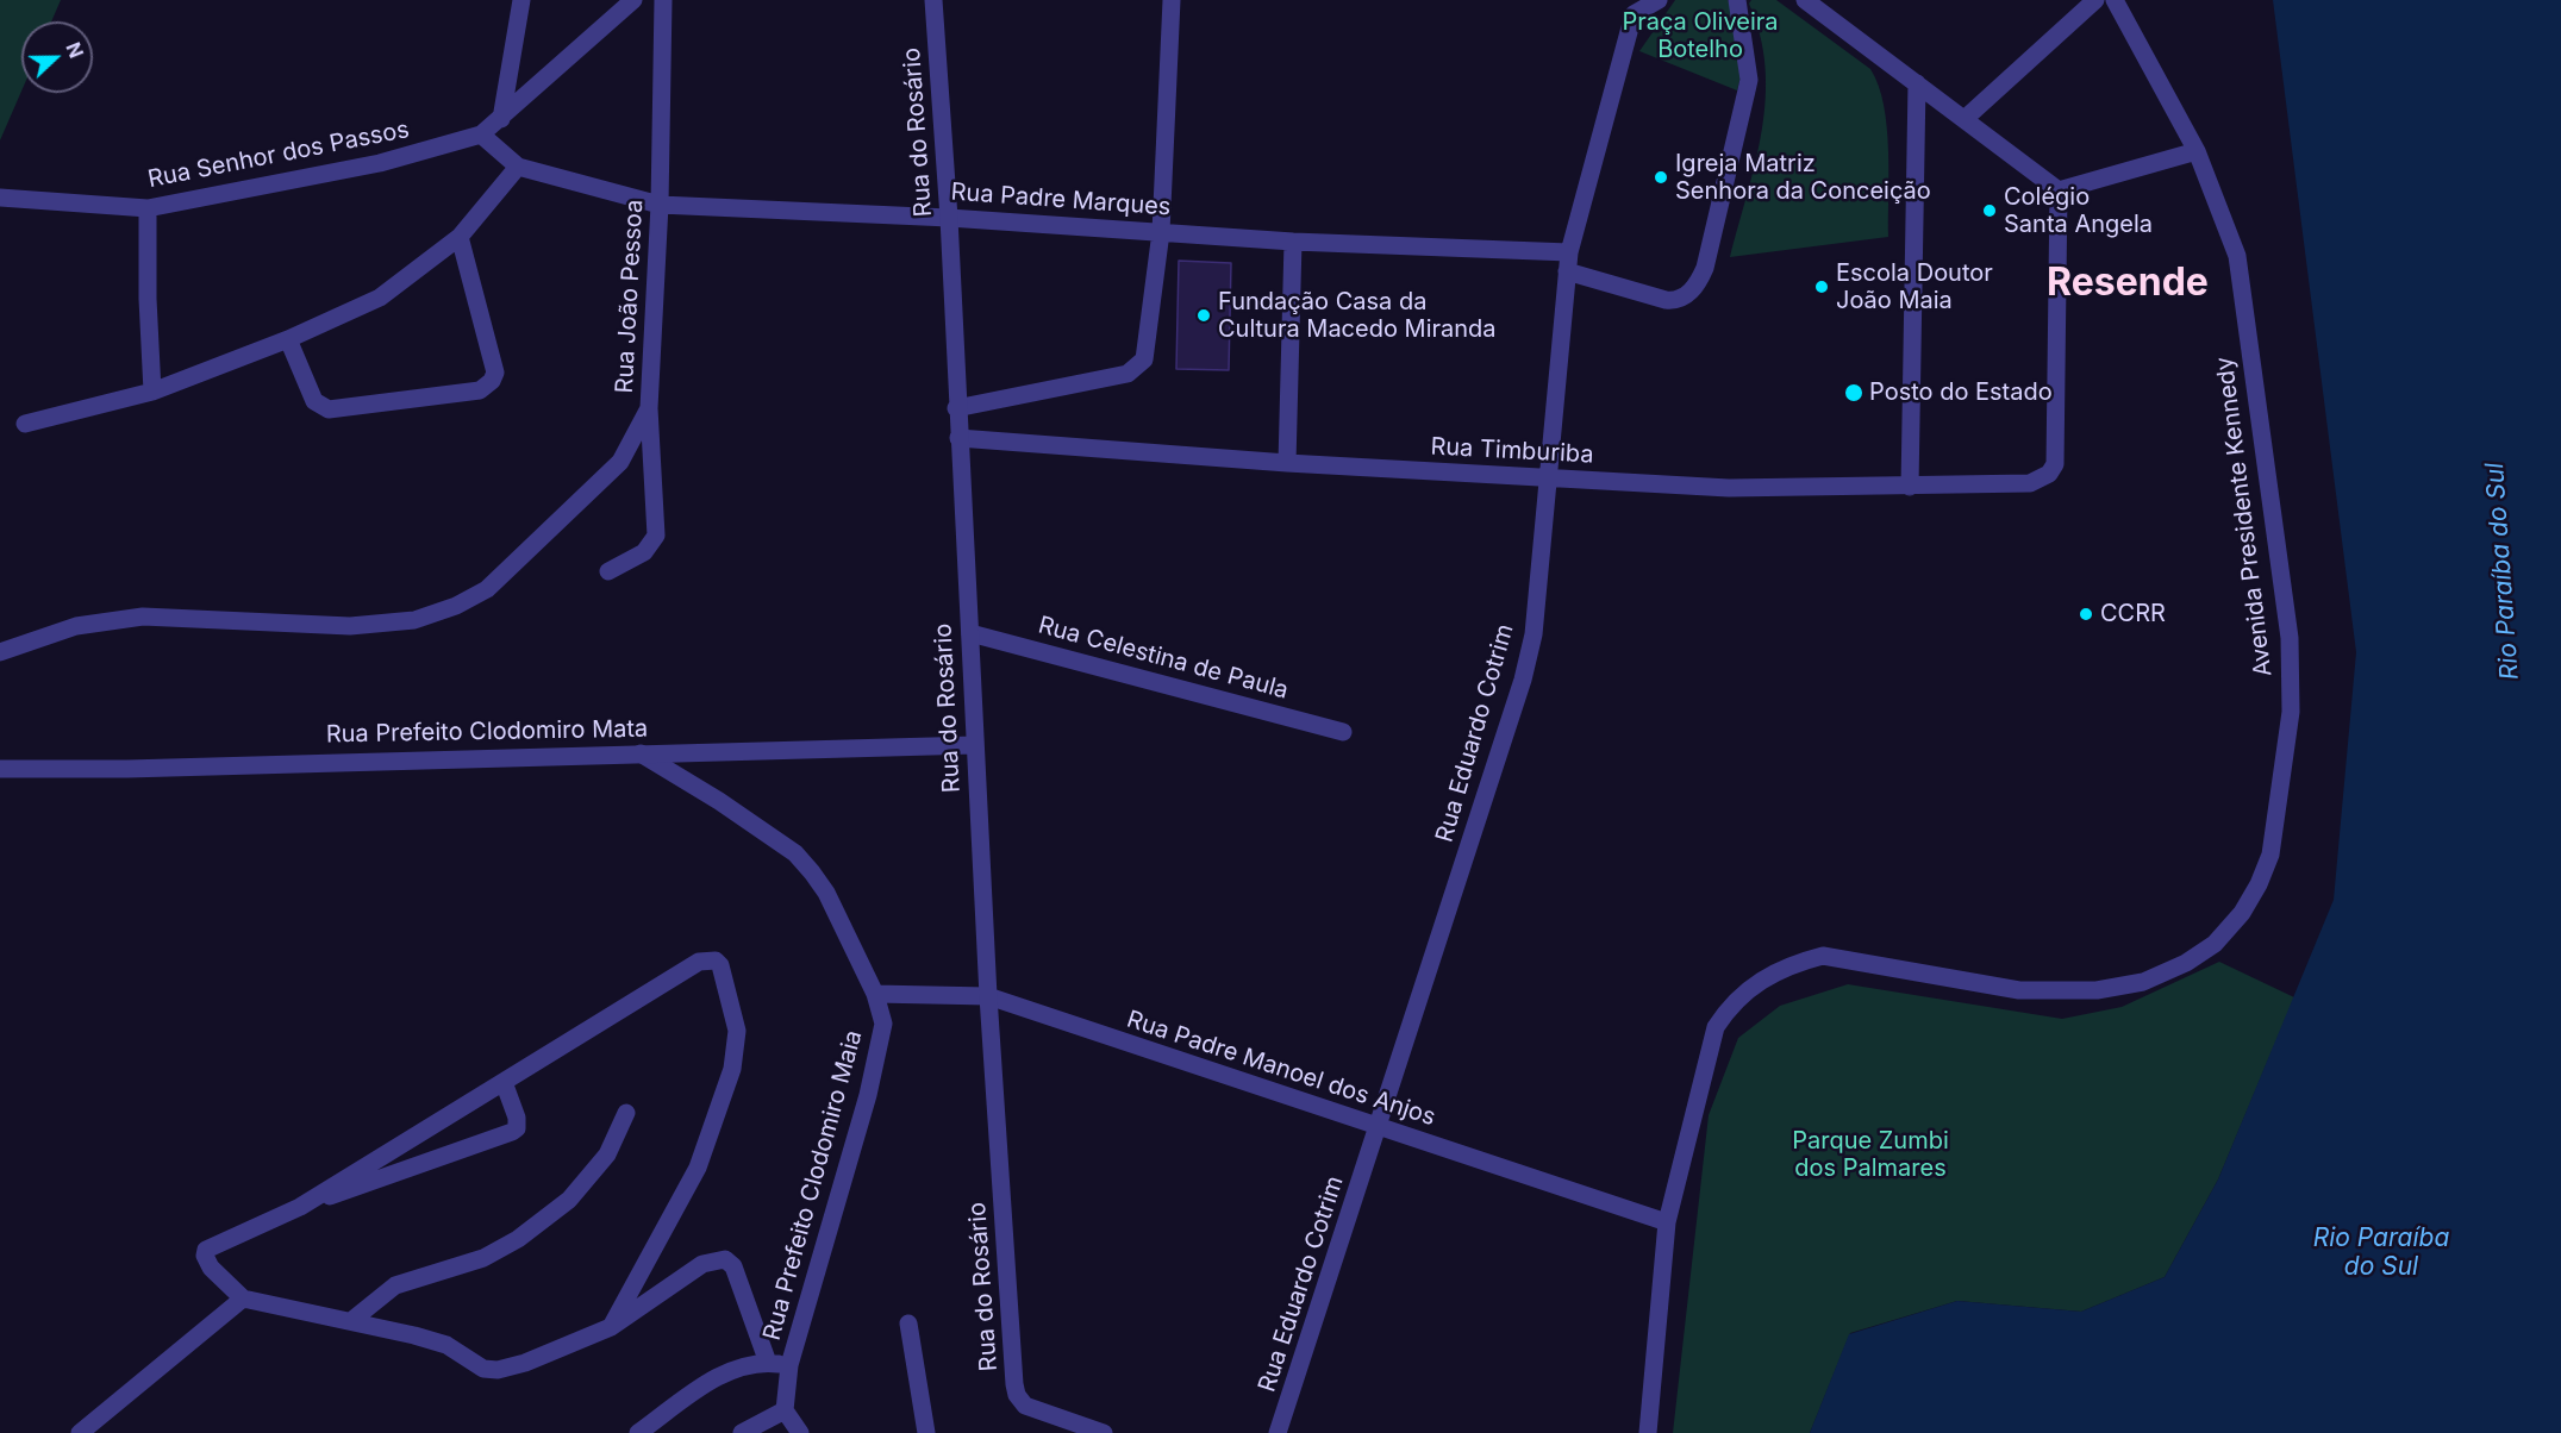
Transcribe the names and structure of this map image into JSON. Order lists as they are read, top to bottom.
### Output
{
  "streets": {
    "street": [
      "Rua do Rosário",
      "Rua Senhor dos Passos",
      "Rua Padre Marques",
      "Rua João Pessoa",
      "Rua Timburiba",
      "Avenida Presidente Kennedy",
      "Rua Celestina de Paula",
      "Rua Prefeito Clodomiro Mata",
      "Rua Eduardo Cotrim",
      "Rua Padre Manoel dos Anjos",
      "Rua Prefeito Clodomiro Maia"
    ]
  },
  "crossings": [
    ["Rua do Rosário", "Rua Padre Marques"],
    ["Rua do Rosário", "Rua Timburiba"],
    ["Rua do Rosário", "Rua Celestina de Paula"],
    ["Rua do Rosário", "Rua Prefeito Clodomiro Mata"],
    ["Rua do Rosário", "Rua Padre Manoel dos Anjos"],
    ["Rua Senhor dos Passos", "Rua Padre Marques"],
    ["Rua Padre Marques", "Rua João Pessoa"],
    ["Rua Padre Marques", "Rua Eduardo Cotrim"],
    ["Rua Timburiba", "Rua Eduardo Cotrim"],
    ["Avenida Presidente Kennedy", "Rua Padre Manoel dos Anjos"],
    ["Rua Prefeito Clodomiro Mata", "Rua Prefeito Clodomiro Maia"],
    ["Rua Eduardo Cotrim", "Rua Padre Manoel dos Anjos"],
    ["Rua Padre Manoel dos Anjos", "Rua Prefeito Clodomiro Maia"]
  ],
  "districts": ["Resende"],
  "water": ["Rio Paraíba do Sul"],
  "parks": ["Praça Oliveira Botelho", "Parque Zumbi dos Palmares"],
  "places": [
    "Igreja Matriz Senhora da Conceição",
    "Colégio Santa Angela",
    "Escola Doutor João Maia",
    "Fundação Casa da Cultura Macedo Miranda",
    "Posto do Estado",
    "CCRR"
  ],
  "north": "right"
}
